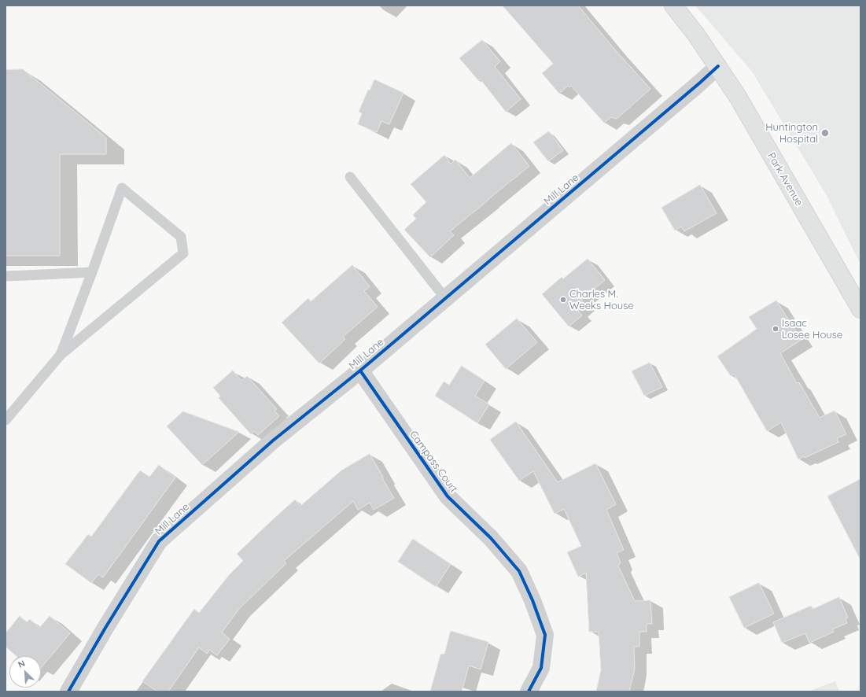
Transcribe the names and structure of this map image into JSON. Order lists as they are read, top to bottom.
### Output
{
  "streets": {
    "main road": ["Park Avenue"],
    "street": ["Mill Lane", "Campass Court"]
  },
  "crossings": [
    ["Park Avenue", "Mill Lane"],
    ["Mill Lane", "Campass Court"]
  ],
  "places": ["Huntington Hospital", "Charles M. Weeks House", "Isaac Losee House"],
  "north": "top left"
}
